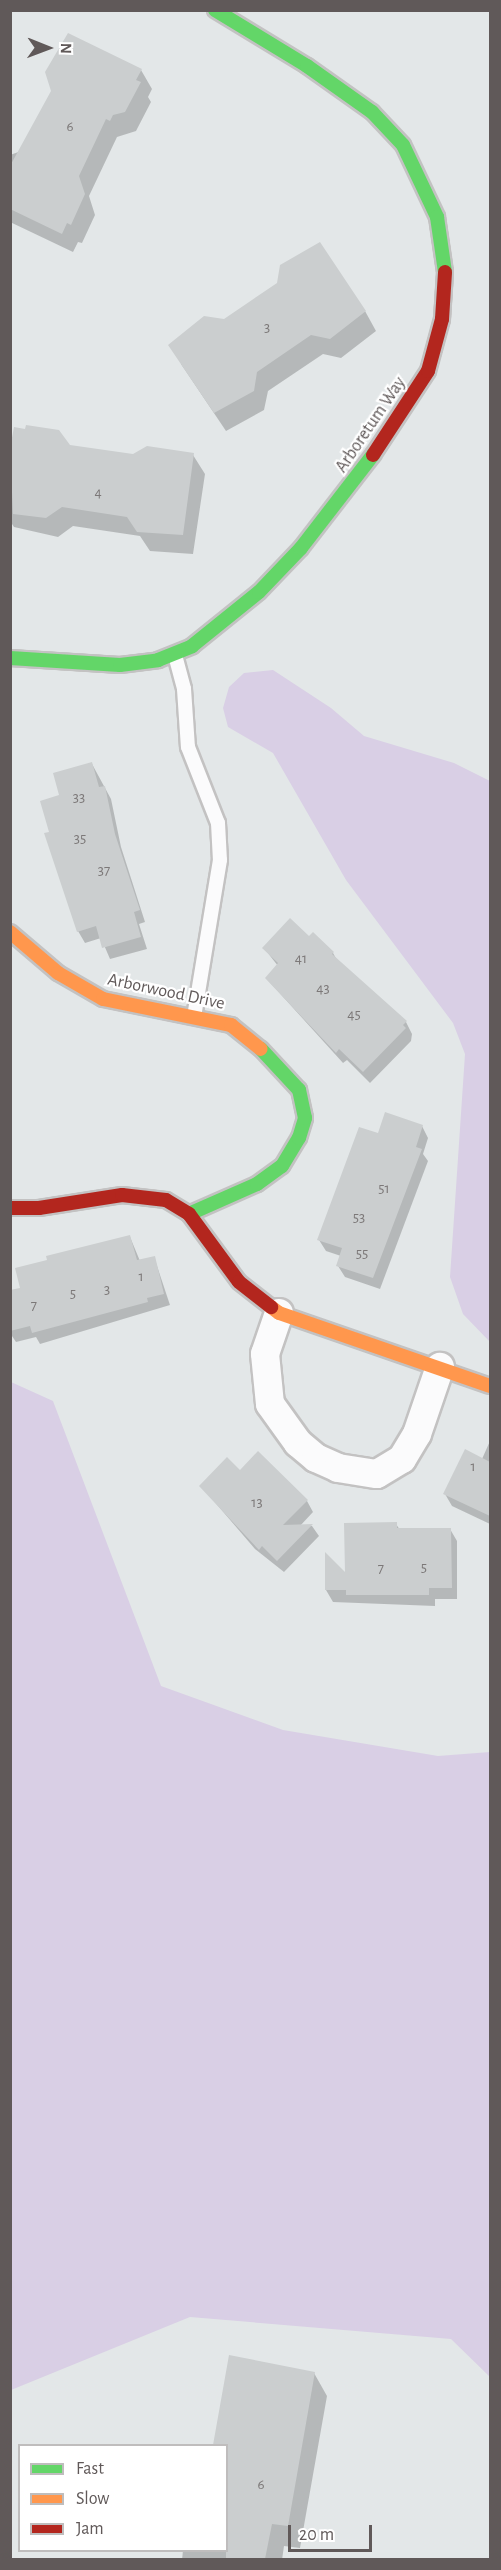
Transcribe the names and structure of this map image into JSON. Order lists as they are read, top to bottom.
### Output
{
  "streets": {
    "street": ["Arboretum Way", "Arborwood Drive"]
  },
  "house_numbers": [
    "6",
    "3",
    "4",
    "33",
    "35",
    "37",
    "41",
    "43",
    "45",
    "51",
    "53",
    "55",
    "1",
    "3",
    "5",
    "7",
    "1",
    "13",
    "5",
    "7",
    "6"
  ],
  "legend": ["Fast", "Slow", "Jam"],
  "scale_bar": "20 m",
  "north": "right"
}
